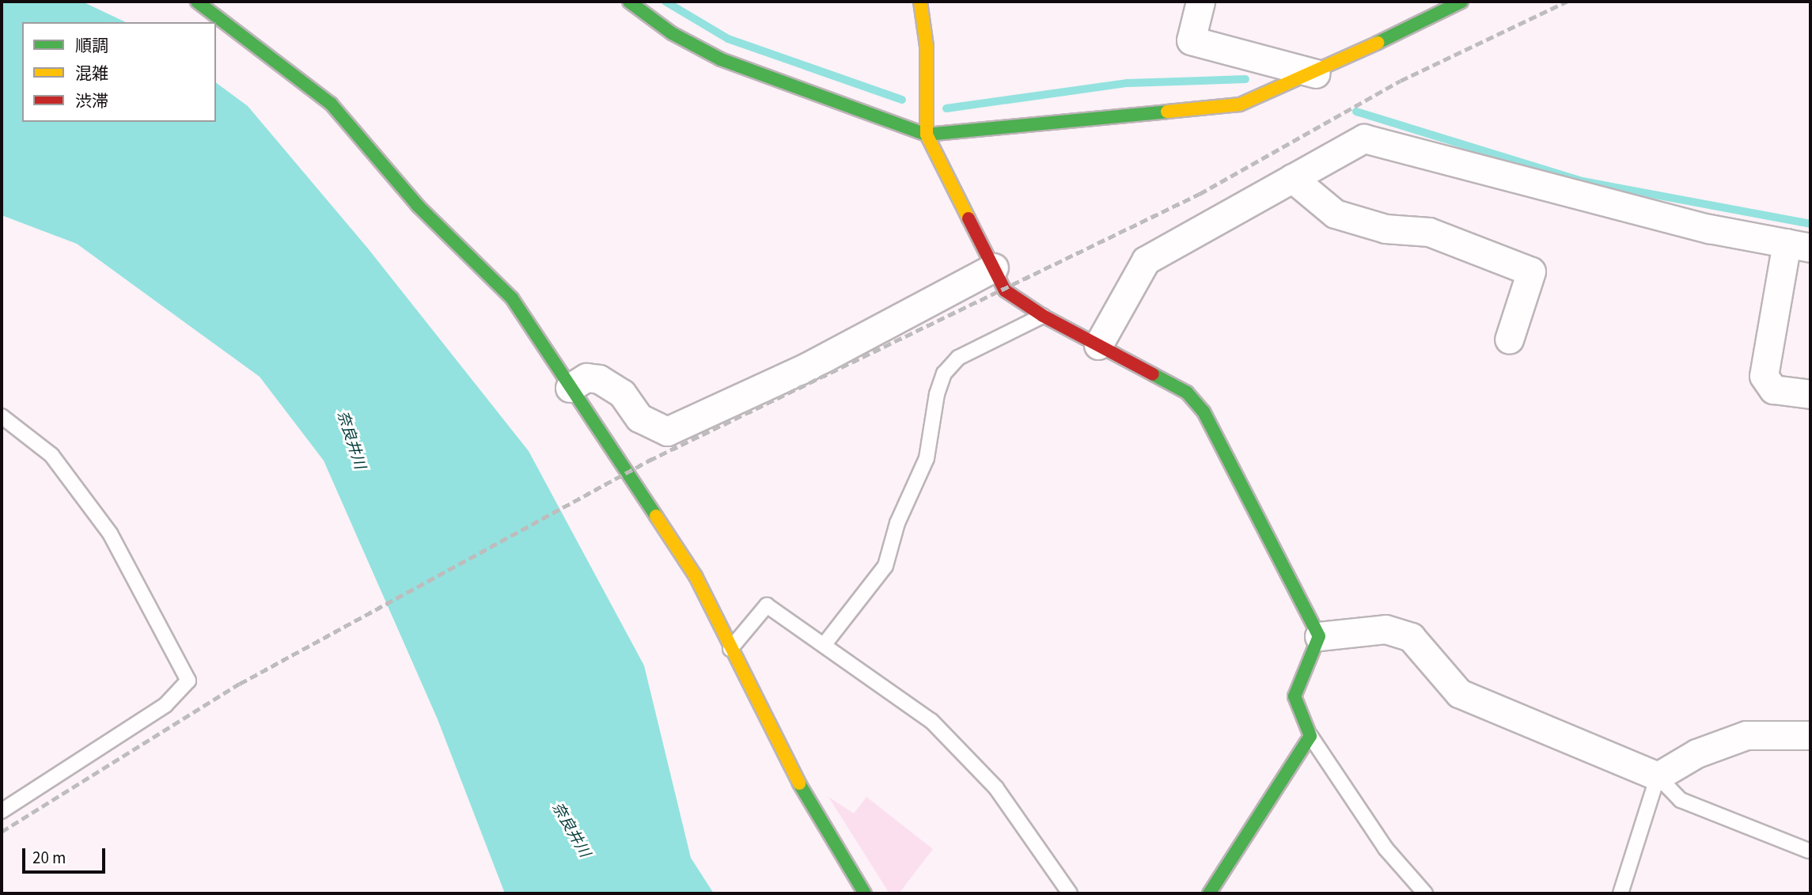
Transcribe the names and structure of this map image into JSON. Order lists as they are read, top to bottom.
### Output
{
  "water": ["奈良井川"],
  "legend": ["順調", "混雑", "渋滞"],
  "scale_bar": "20 m"
}
